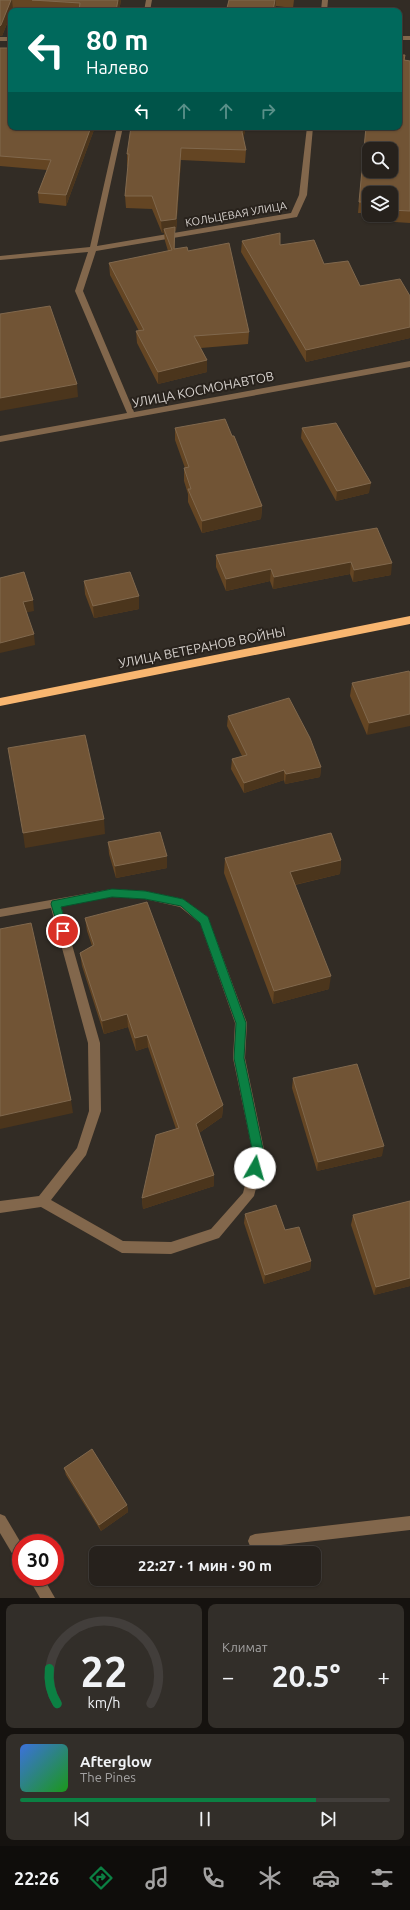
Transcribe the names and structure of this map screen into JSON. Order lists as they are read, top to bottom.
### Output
{
  "streets": {
    "highway": ["УЛИЦА ВЕТЕРАНОВ ВОЙНЫ"],
    "street": ["КОЛЬЦЕВАЯ УЛИЦА", "УЛИЦА КОСМОНАВТОВ"]
  },
  "page": {
    "turn": ["80 m", "Налево"],
    "limit": "30",
    "trip": "22:27 · 1 мин · 90 m",
    "tile": "Климат",
    "heat": ["−", "20.5°", "+"],
    "song": ["Afterglow", "The Pines"],
    "tabs": "22:26",
    "gauge": ["22", "km/h"]
  }
}
